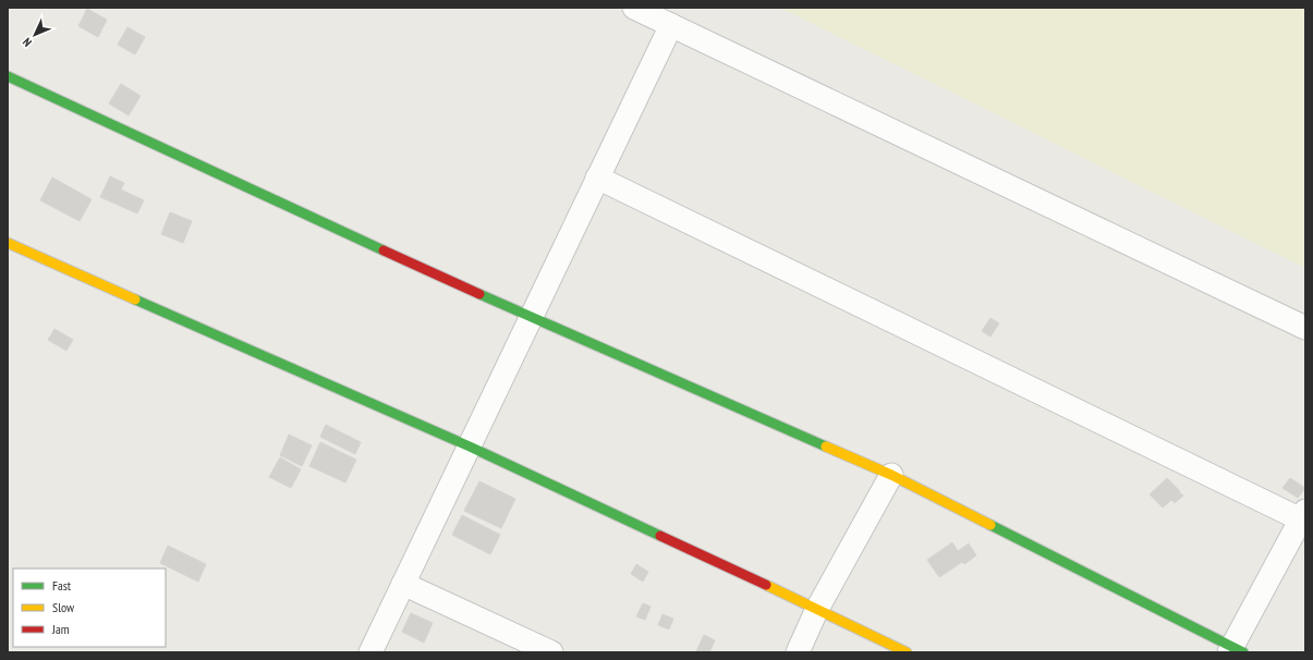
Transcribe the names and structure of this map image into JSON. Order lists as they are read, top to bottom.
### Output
{
  "legend": ["Fast", "Slow", "Jam"],
  "north": "bottom left"
}
